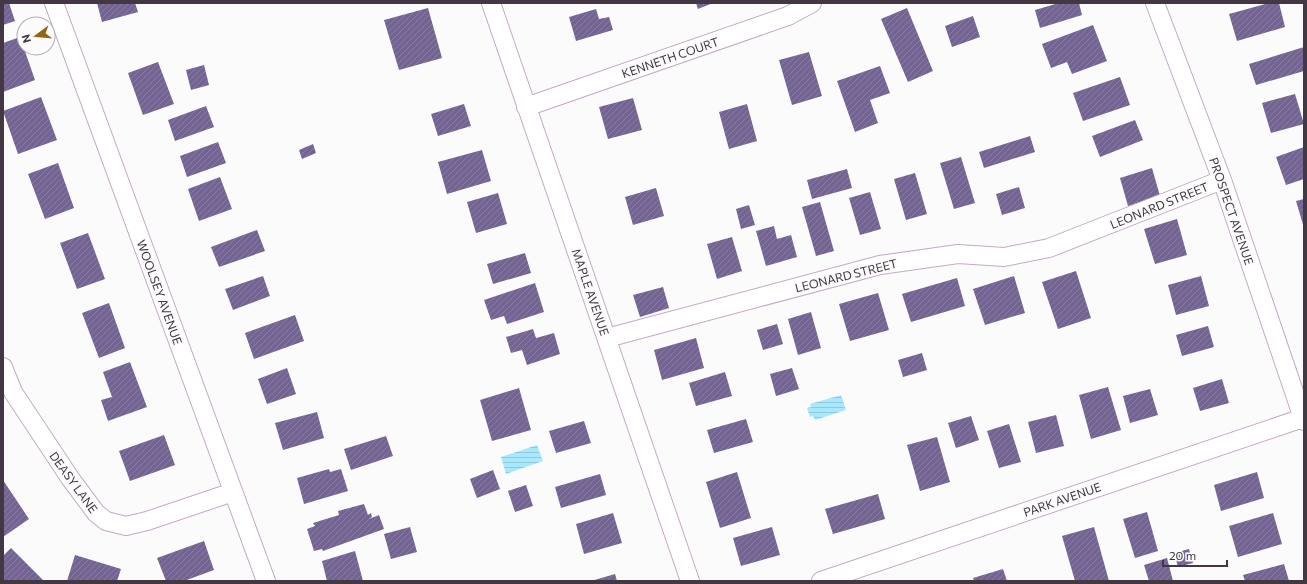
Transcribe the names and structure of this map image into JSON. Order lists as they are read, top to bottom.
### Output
{
  "streets": {
    "street": [
      "KENNETH COURT",
      "LEONARD STREET",
      "PROSPECT AVENUE",
      "WOOLSEY AVENUE",
      "MAPLE AVENUE",
      "DEASY LANE",
      "PARK AVENUE"
    ]
  },
  "crossings": [
    ["KENNETH COURT", "MAPLE AVENUE"],
    ["LEONARD STREET", "PROSPECT AVENUE"],
    ["LEONARD STREET", "MAPLE AVENUE"],
    ["PROSPECT AVENUE", "PARK AVENUE"],
    ["WOOLSEY AVENUE", "DEASY LANE"]
  ],
  "scale_bar": "20 m",
  "north": "left"
}
